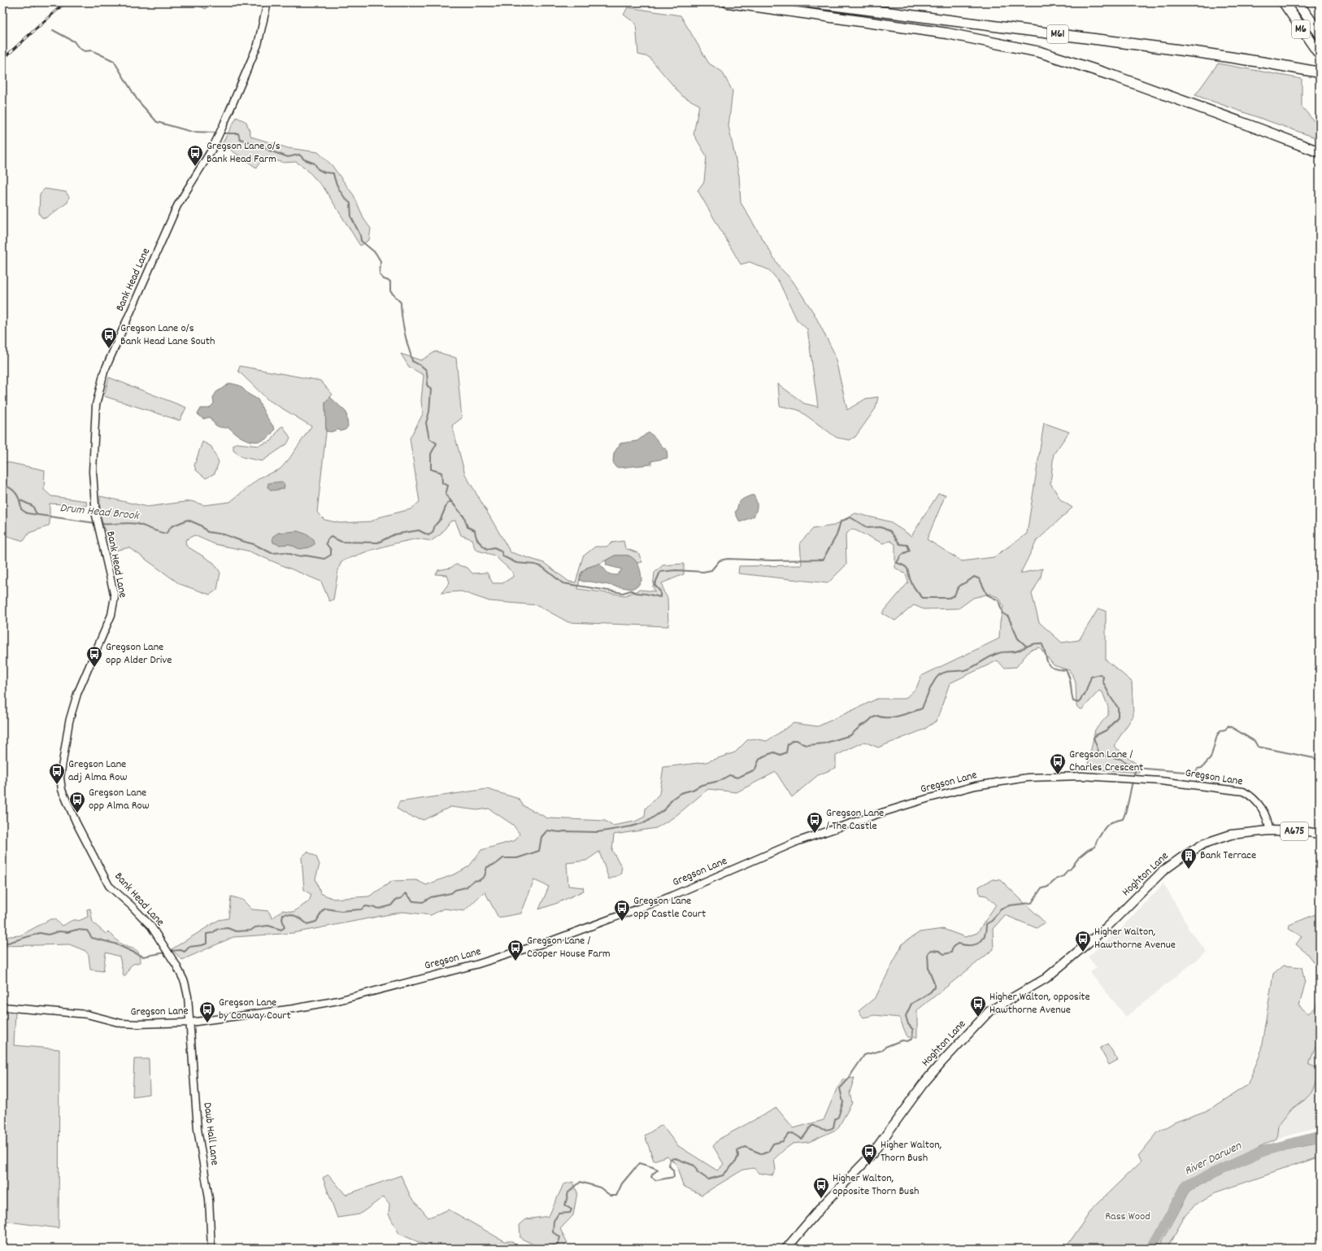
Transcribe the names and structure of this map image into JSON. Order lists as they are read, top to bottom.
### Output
{
  "streets": {
    "highway": ["M6", "M61"],
    "main road": ["A675", "Hoghton Lane"],
    "street": ["Bank Head Lane", "Gregson Lane", "Daub Hall Lane"]
  },
  "crossings": [
    ["Bank Head Lane", "Gregson Lane"],
    ["Bank Head Lane", "Daub Hall Lane"],
    ["Gregson Lane", "A675"],
    ["Gregson Lane", "Hoghton Lane"],
    ["Gregson Lane", "Daub Hall Lane"],
    ["A675", "Hoghton Lane"]
  ],
  "water": ["Drum Head Brook", "River Darwen"],
  "parks": ["Rass Wood"],
  "places": {
    "bus stop": [
      "Gregson Lane o/s Bank Head Farm",
      "Gregson Lane o/s Bank Head Lane South",
      "Gregson Lane opp Alder Drive",
      "Gregson Lane / Charles Crescent",
      "Gregson Lane adj Alma Row",
      "Gregson Lane opp Alma Row",
      "Gregson Lane / The Castle",
      "Gregson Lane opp Castle Court",
      "Higher Walton, Hawthorne Avenue",
      "Gregson Lane / Cooper House Farm",
      "Higher Walton, opposite Hawthorne Avenue",
      "Gregson Lane by Conway Court",
      "Higher Walton, Thorn Bush",
      "Higher Walton, opposite Thorn Bush"
    ],
    "building": ["Bank Terrace"]
  }
}
